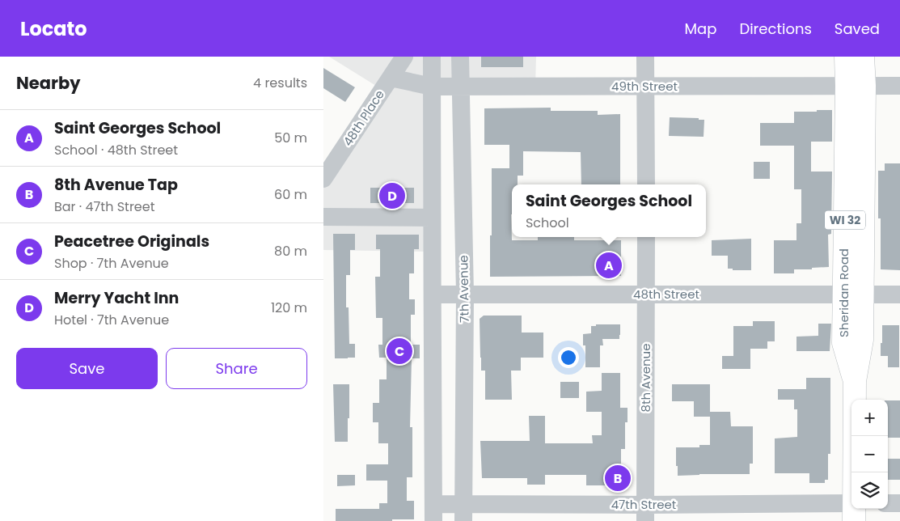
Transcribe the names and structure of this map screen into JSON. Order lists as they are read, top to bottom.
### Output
{
  "streets": {
    "main road": ["WI 32", "Sheridan Road"],
    "street": [
      "49th Street",
      "48th Place",
      "7th Avenue",
      "48th Street",
      "8th Avenue",
      "47th Street"
    ]
  },
  "crossings": [
    ["49th Street", "48th Place"],
    ["49th Street", "7th Avenue"],
    ["49th Street", "Sheridan Road"],
    ["7th Avenue", "48th Street"],
    ["7th Avenue", "47th Street"],
    ["Sheridan Road", "48th Street"],
    ["48th Street", "8th Avenue"],
    ["8th Avenue", "47th Street"]
  ],
  "page": {
    "header": "Locato",
    "nav": ["Map", "Directions", "Saved"],
    "heading": ["Nearby", "4 results"],
    "list": [
      {
        "mark": "A",
        "name": "Saint Georges School",
        "note": "School · 48th Street",
        "value": "50 m"
      },
      {
        "mark": "B",
        "name": "8th Avenue Tap",
        "note": "Bar · 47th Street",
        "value": "60 m"
      },
      {
        "mark": "C",
        "name": "Peacetree Originals",
        "note": "Shop · 7th Avenue",
        "value": "80 m"
      },
      {
        "mark": "D",
        "name": "Merry Yacht Inn",
        "note": "Hotel · 7th Avenue",
        "value": "120 m"
      }
    ],
    "pins": [
      "D",
      "A",
      "C",
      "B"
    ],
    "popup": ["Saint Georges School", "School"],
    "buttons": ["Save", "Share"],
    "map_buttons": ["+", "−"]
  }
}
